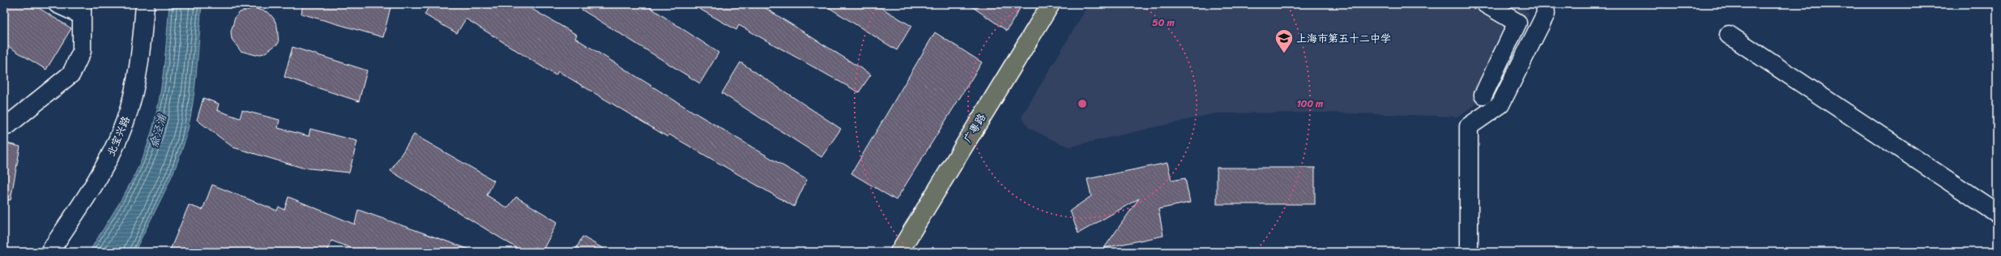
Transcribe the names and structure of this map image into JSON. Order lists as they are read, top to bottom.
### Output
{
  "streets": {
    "main road": ["广粤路"],
    "street": ["北宝兴路"]
  },
  "water": ["俞泾浦"],
  "places": {
    "school or university": ["上海市第五十二中学"]
  },
  "rings": ["50 m", "100 m"]
}
